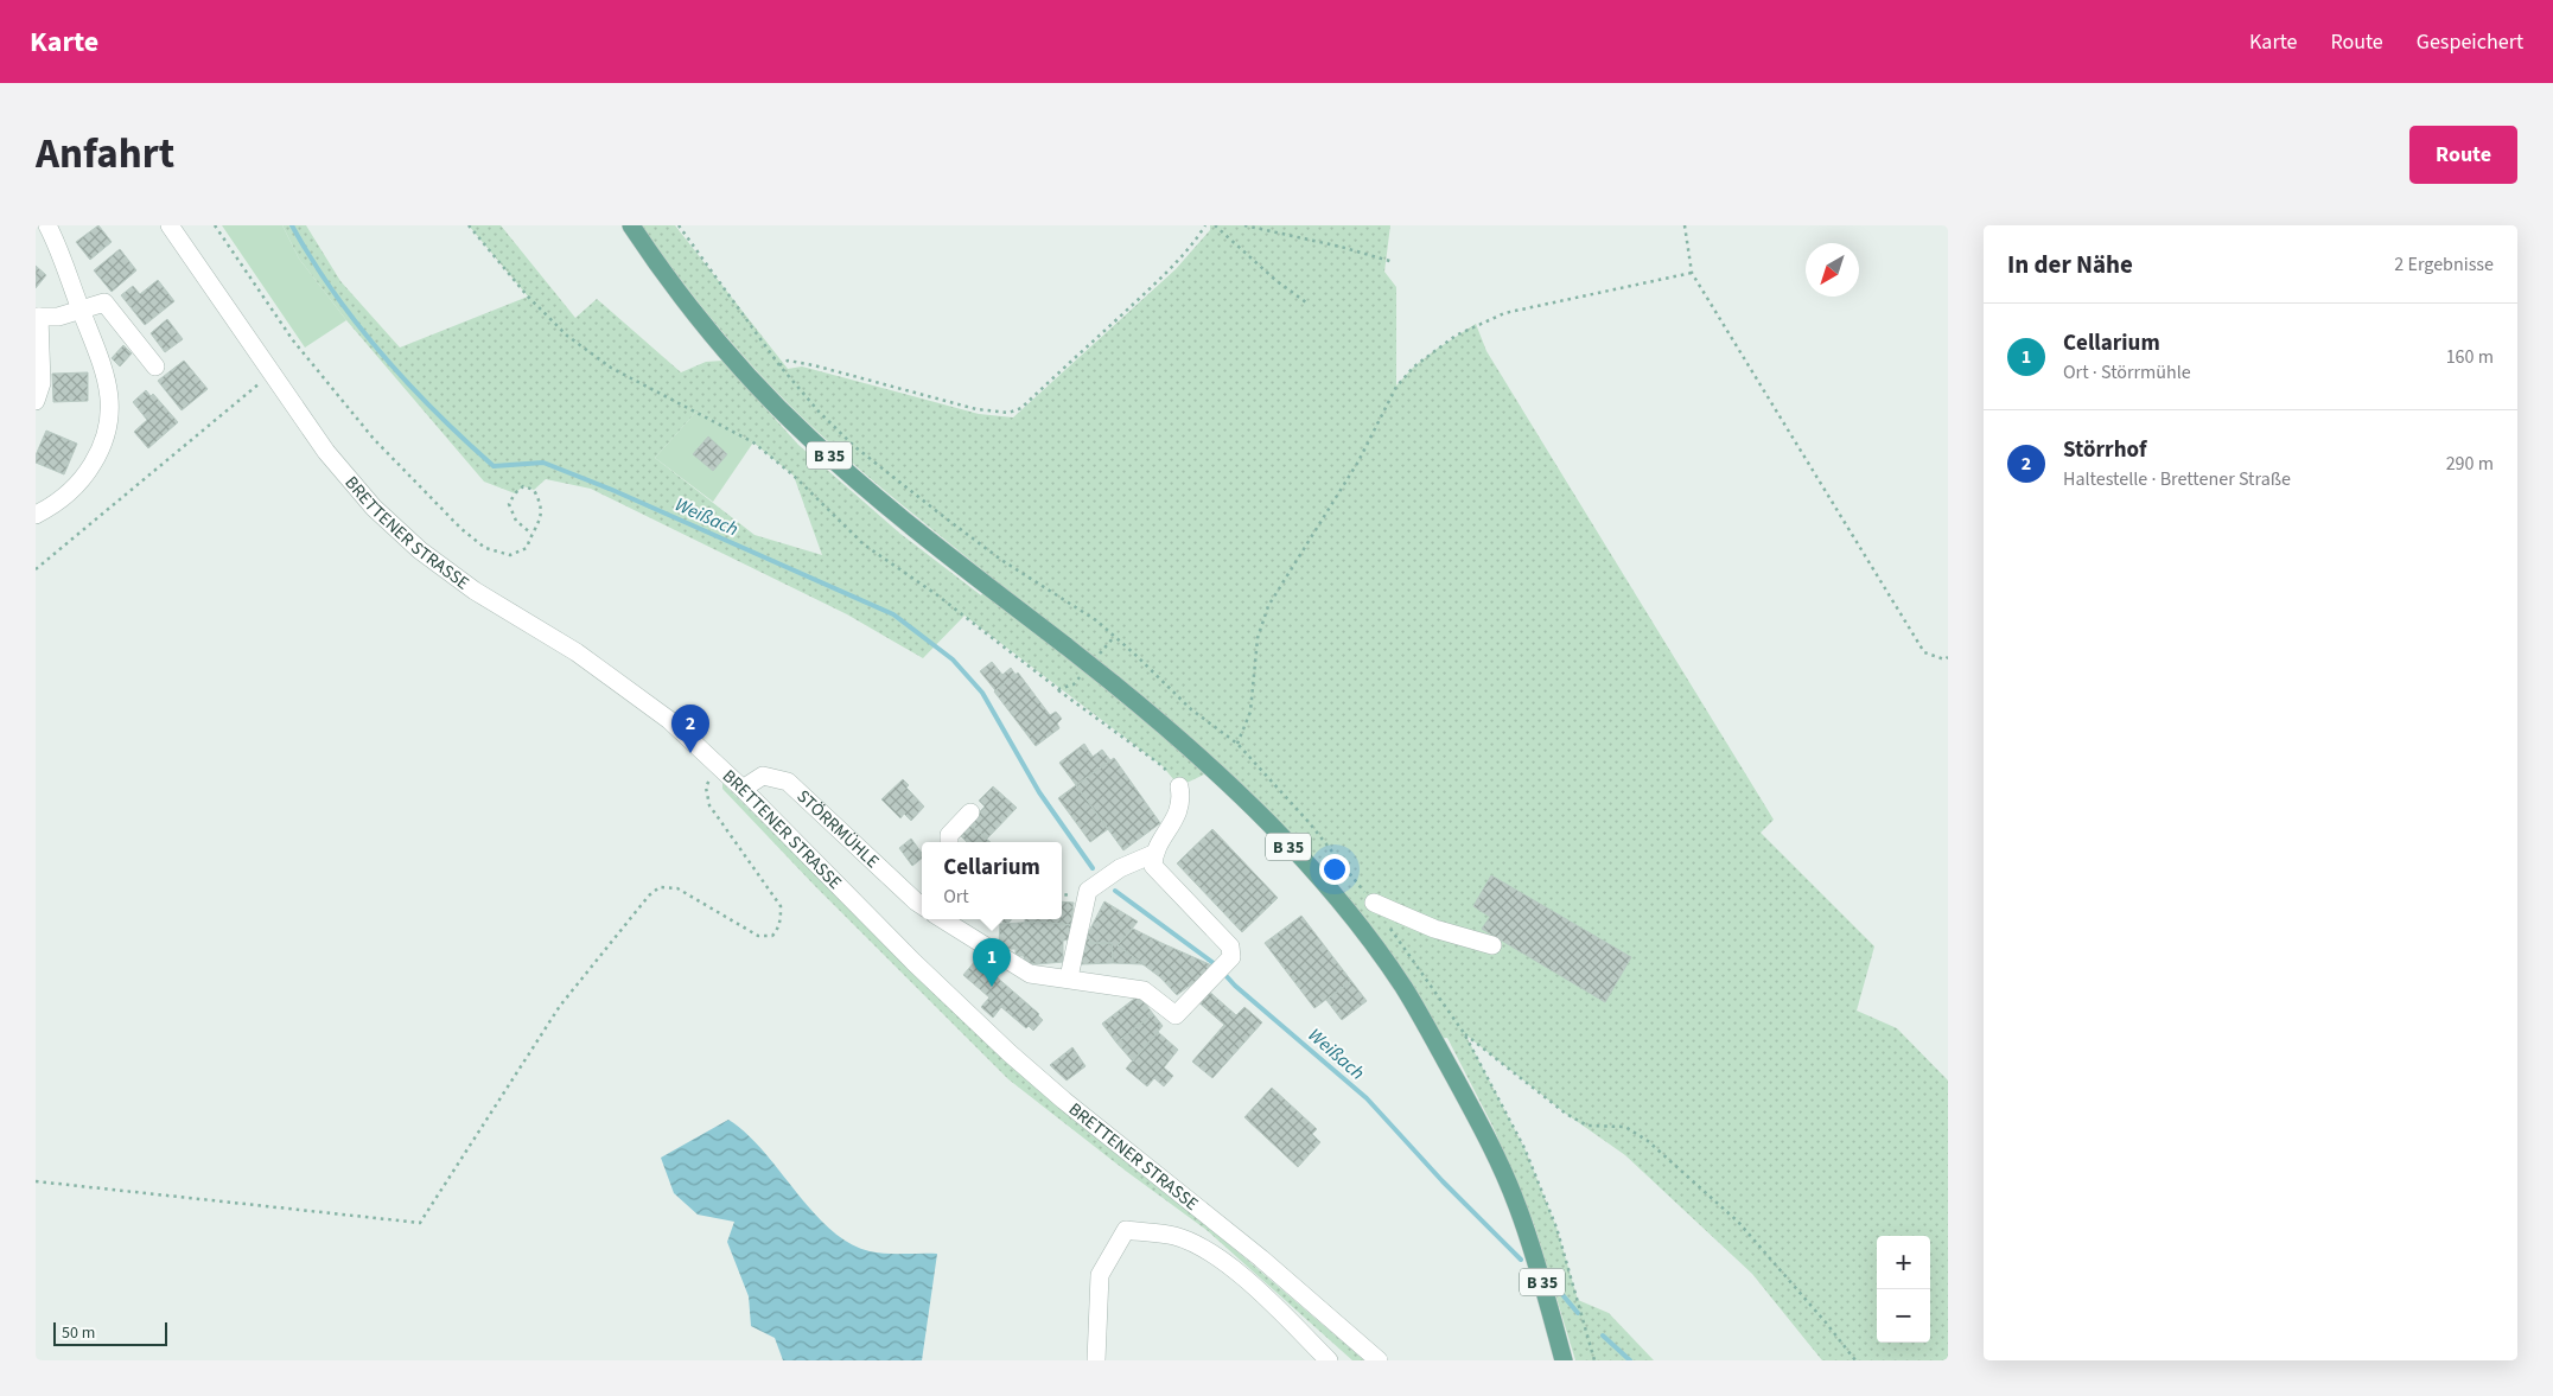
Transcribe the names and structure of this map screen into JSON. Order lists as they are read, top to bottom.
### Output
{
  "streets": {
    "main road": ["B 35"],
    "street": ["BRETTENER STRASSE", "STÖRRMÜHLE"]
  },
  "crossings": [
    ["BRETTENER STRASSE", "STÖRRMÜHLE"]
  ],
  "water": ["Weißach"],
  "scale_bar": "50 m",
  "north": "bottom left",
  "page": {
    "header": "Karte",
    "nav": ["Karte", "Route", "Gespeichert"],
    "title": "Anfahrt",
    "buttons": "Route",
    "heading": ["In der Nähe", "2 Ergebnisse"],
    "list": [
      {
        "mark": "1",
        "name": "Cellarium",
        "note": "Ort · Störrmühle",
        "value": "160 m"
      },
      {
        "mark": "2",
        "name": "Störrhof",
        "note": "Haltestelle · Brettener Straße",
        "value": "290 m"
      }
    ],
    "pins": ["2", "1"],
    "popup": ["Cellarium", "Ort"],
    "map_buttons": ["+", "−"],
    "scale": "50 m"
  }
}
